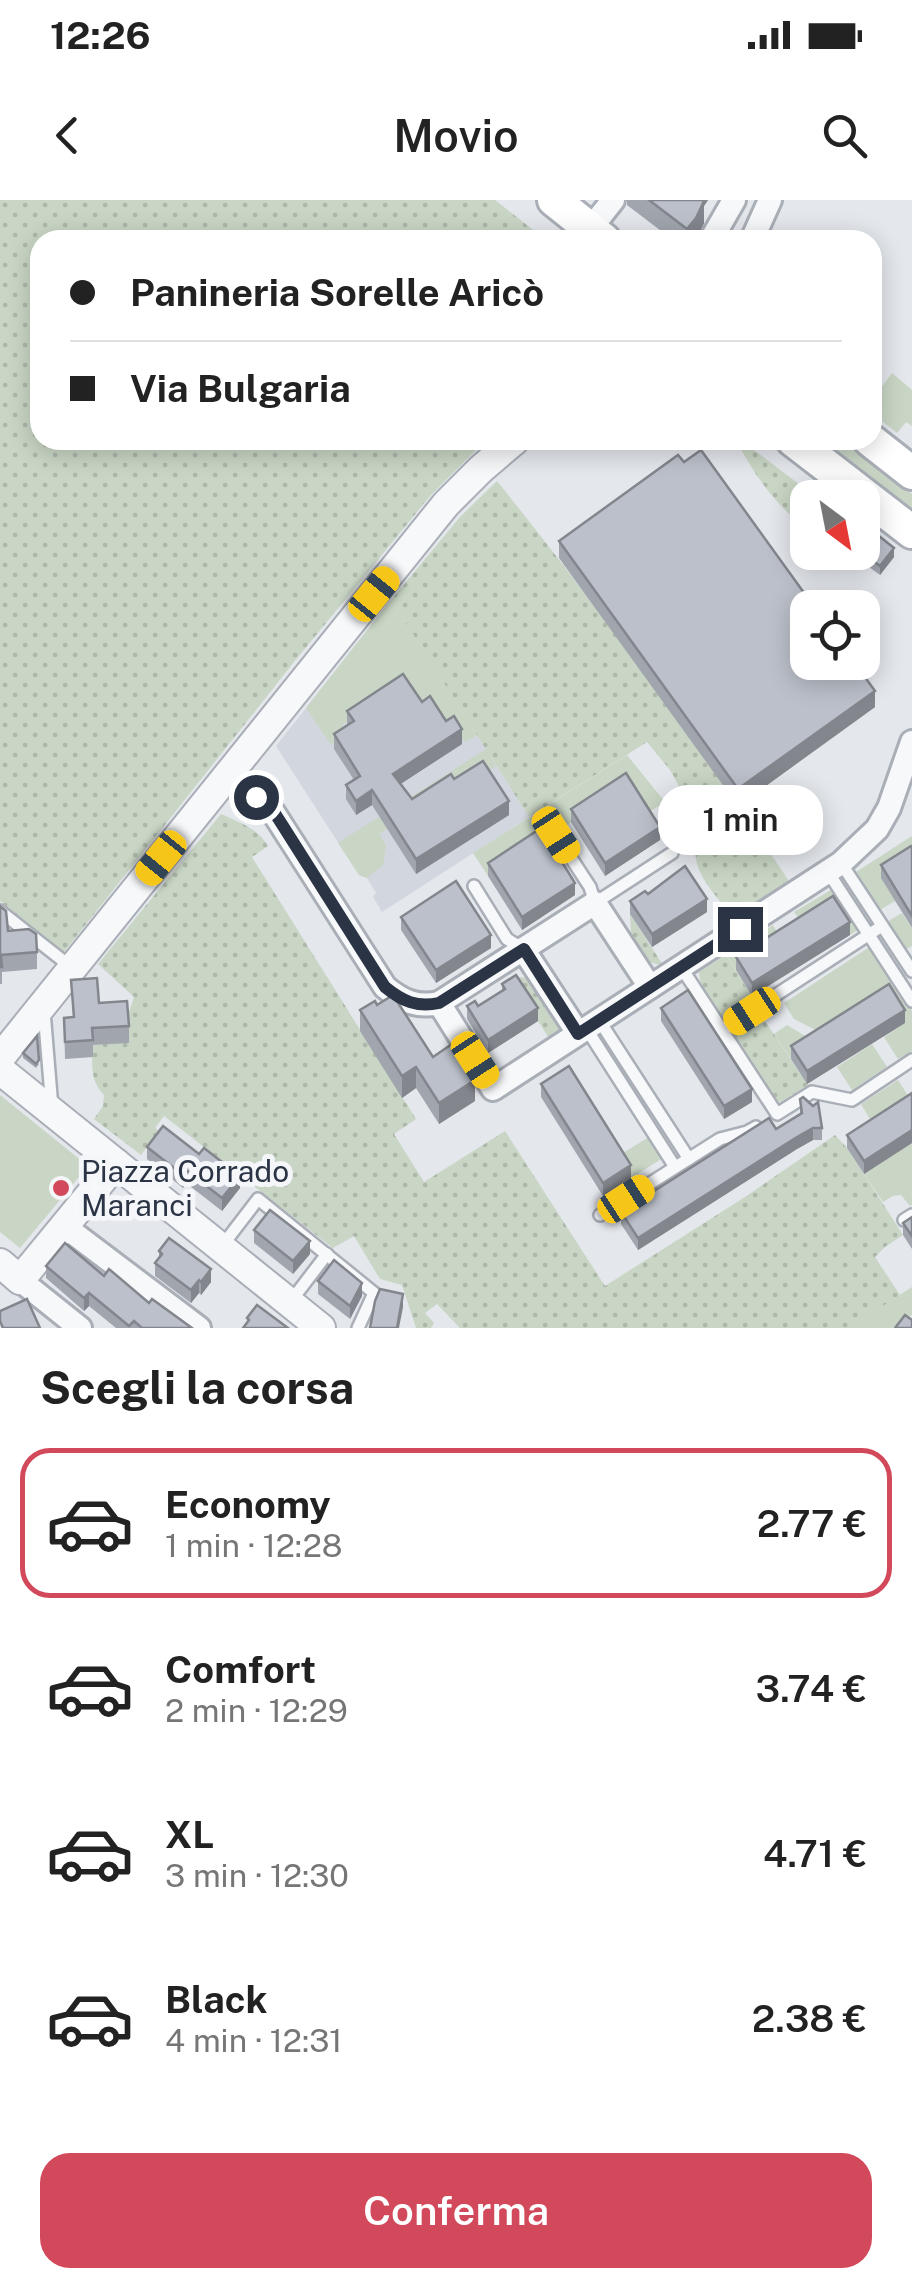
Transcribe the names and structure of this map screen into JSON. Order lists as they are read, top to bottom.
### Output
{
  "places": ["Piazza Corrado Maranci"],
  "north": "bottom right",
  "page": {
    "status": "12:26",
    "header": "Movio",
    "banner": ["Panineria Sorelle Aricò", "Via Bulgaria"],
    "bubble": "1 min",
    "heading": "Scegli la corsa",
    "list": [
      {
        "name": "Economy",
        "note": "1 min · 12:28",
        "value": "2.77 €"
      },
      {
        "name": "Comfort",
        "note": "2 min · 12:29",
        "value": "3.74 €"
      },
      {
        "name": "XL",
        "note": "3 min · 12:30",
        "value": "4.71 €"
      },
      {
        "name": "Black",
        "note": "4 min · 12:31",
        "value": "2.38 €"
      }
    ],
    "buttons": "Conferma"
  }
}
